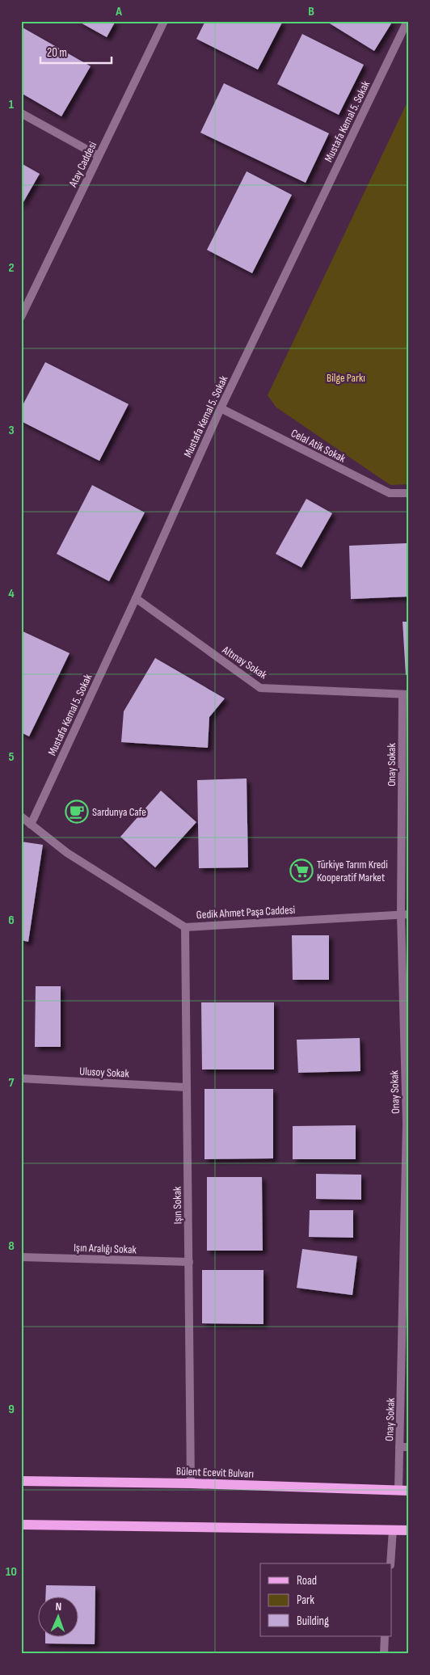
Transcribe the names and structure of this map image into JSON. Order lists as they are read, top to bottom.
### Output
{
  "streets": {
    "main road": ["Bülent Ecevit Bulvarı"],
    "street": [
      "Mustafa Kemal 5. Sokak",
      "Atay Caddesi",
      "Celal Atik Sokak",
      "Altınay Sokak",
      "Onay Sokak",
      "Gedik Ahmet Paşa Caddesi",
      "Ulusoy Sokak",
      "Işın Sokak",
      "Işın Aralığı Sokak"
    ]
  },
  "crossings": [
    ["Mustafa Kemal 5. Sokak", "Celal Atik Sokak"],
    ["Mustafa Kemal 5. Sokak", "Altınay Sokak"],
    ["Mustafa Kemal 5. Sokak", "Gedik Ahmet Paşa Caddesi"],
    ["Altınay Sokak", "Onay Sokak"],
    ["Onay Sokak", "Gedik Ahmet Paşa Caddesi"],
    ["Onay Sokak", "Bülent Ecevit Bulvarı"],
    ["Gedik Ahmet Paşa Caddesi", "Işın Sokak"],
    ["Ulusoy Sokak", "Işın Sokak"],
    ["Işın Sokak", "Işın Aralığı Sokak"],
    ["Işın Sokak", "Bülent Ecevit Bulvarı"]
  ],
  "parks": ["Bilge Parkı"],
  "places": {
    "cafe": ["Sardunya Cafe"],
    "supermarket": ["Türkiye Tarım Kredi Kooperatif Market"]
  },
  "legend": ["Road", "Park", "Building"],
  "scale_bar": "20 m",
  "north": "top",
  "grid": {
    "columns": ["A", "B"],
    "rows": [
      "1",
      "2",
      "3",
      "4",
      "5",
      "6",
      "7",
      "8",
      "9",
      "10"
    ]
  }
}
